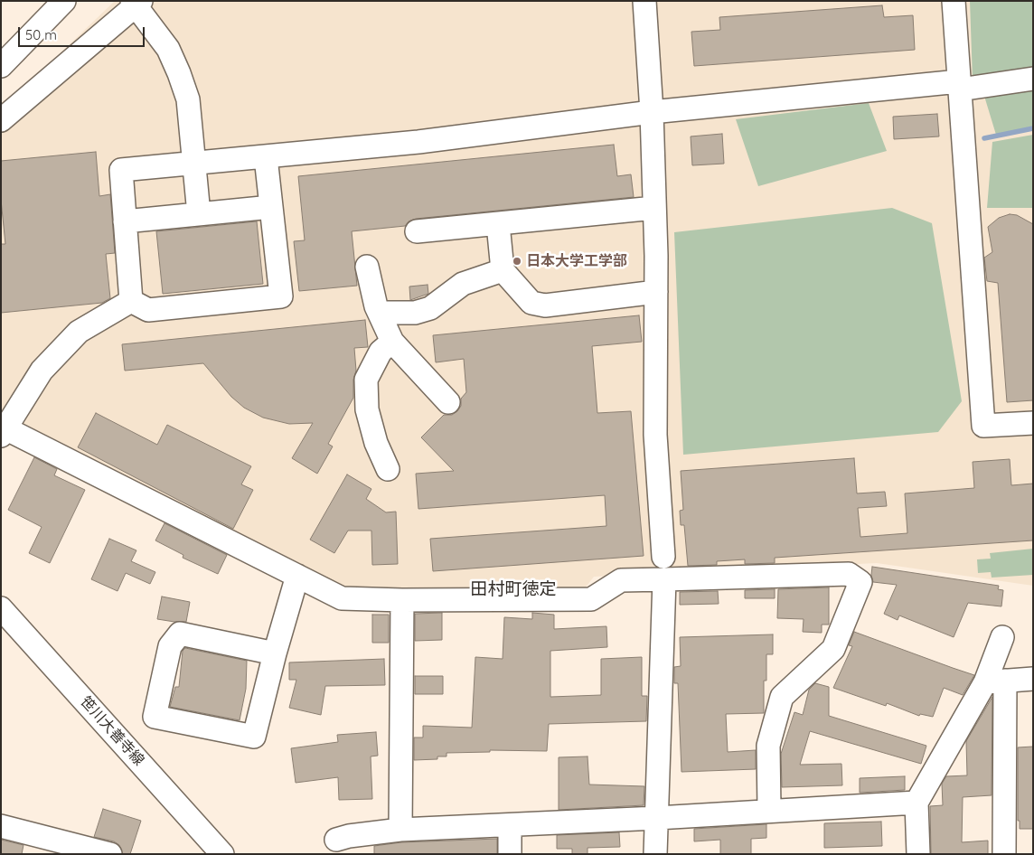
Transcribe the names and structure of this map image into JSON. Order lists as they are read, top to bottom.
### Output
{
  "streets": {
    "street": ["笹川大善寺線"]
  },
  "districts": ["田村町徳定"],
  "places": ["日本大学工学部"],
  "scale_bar": "50 m"
}
